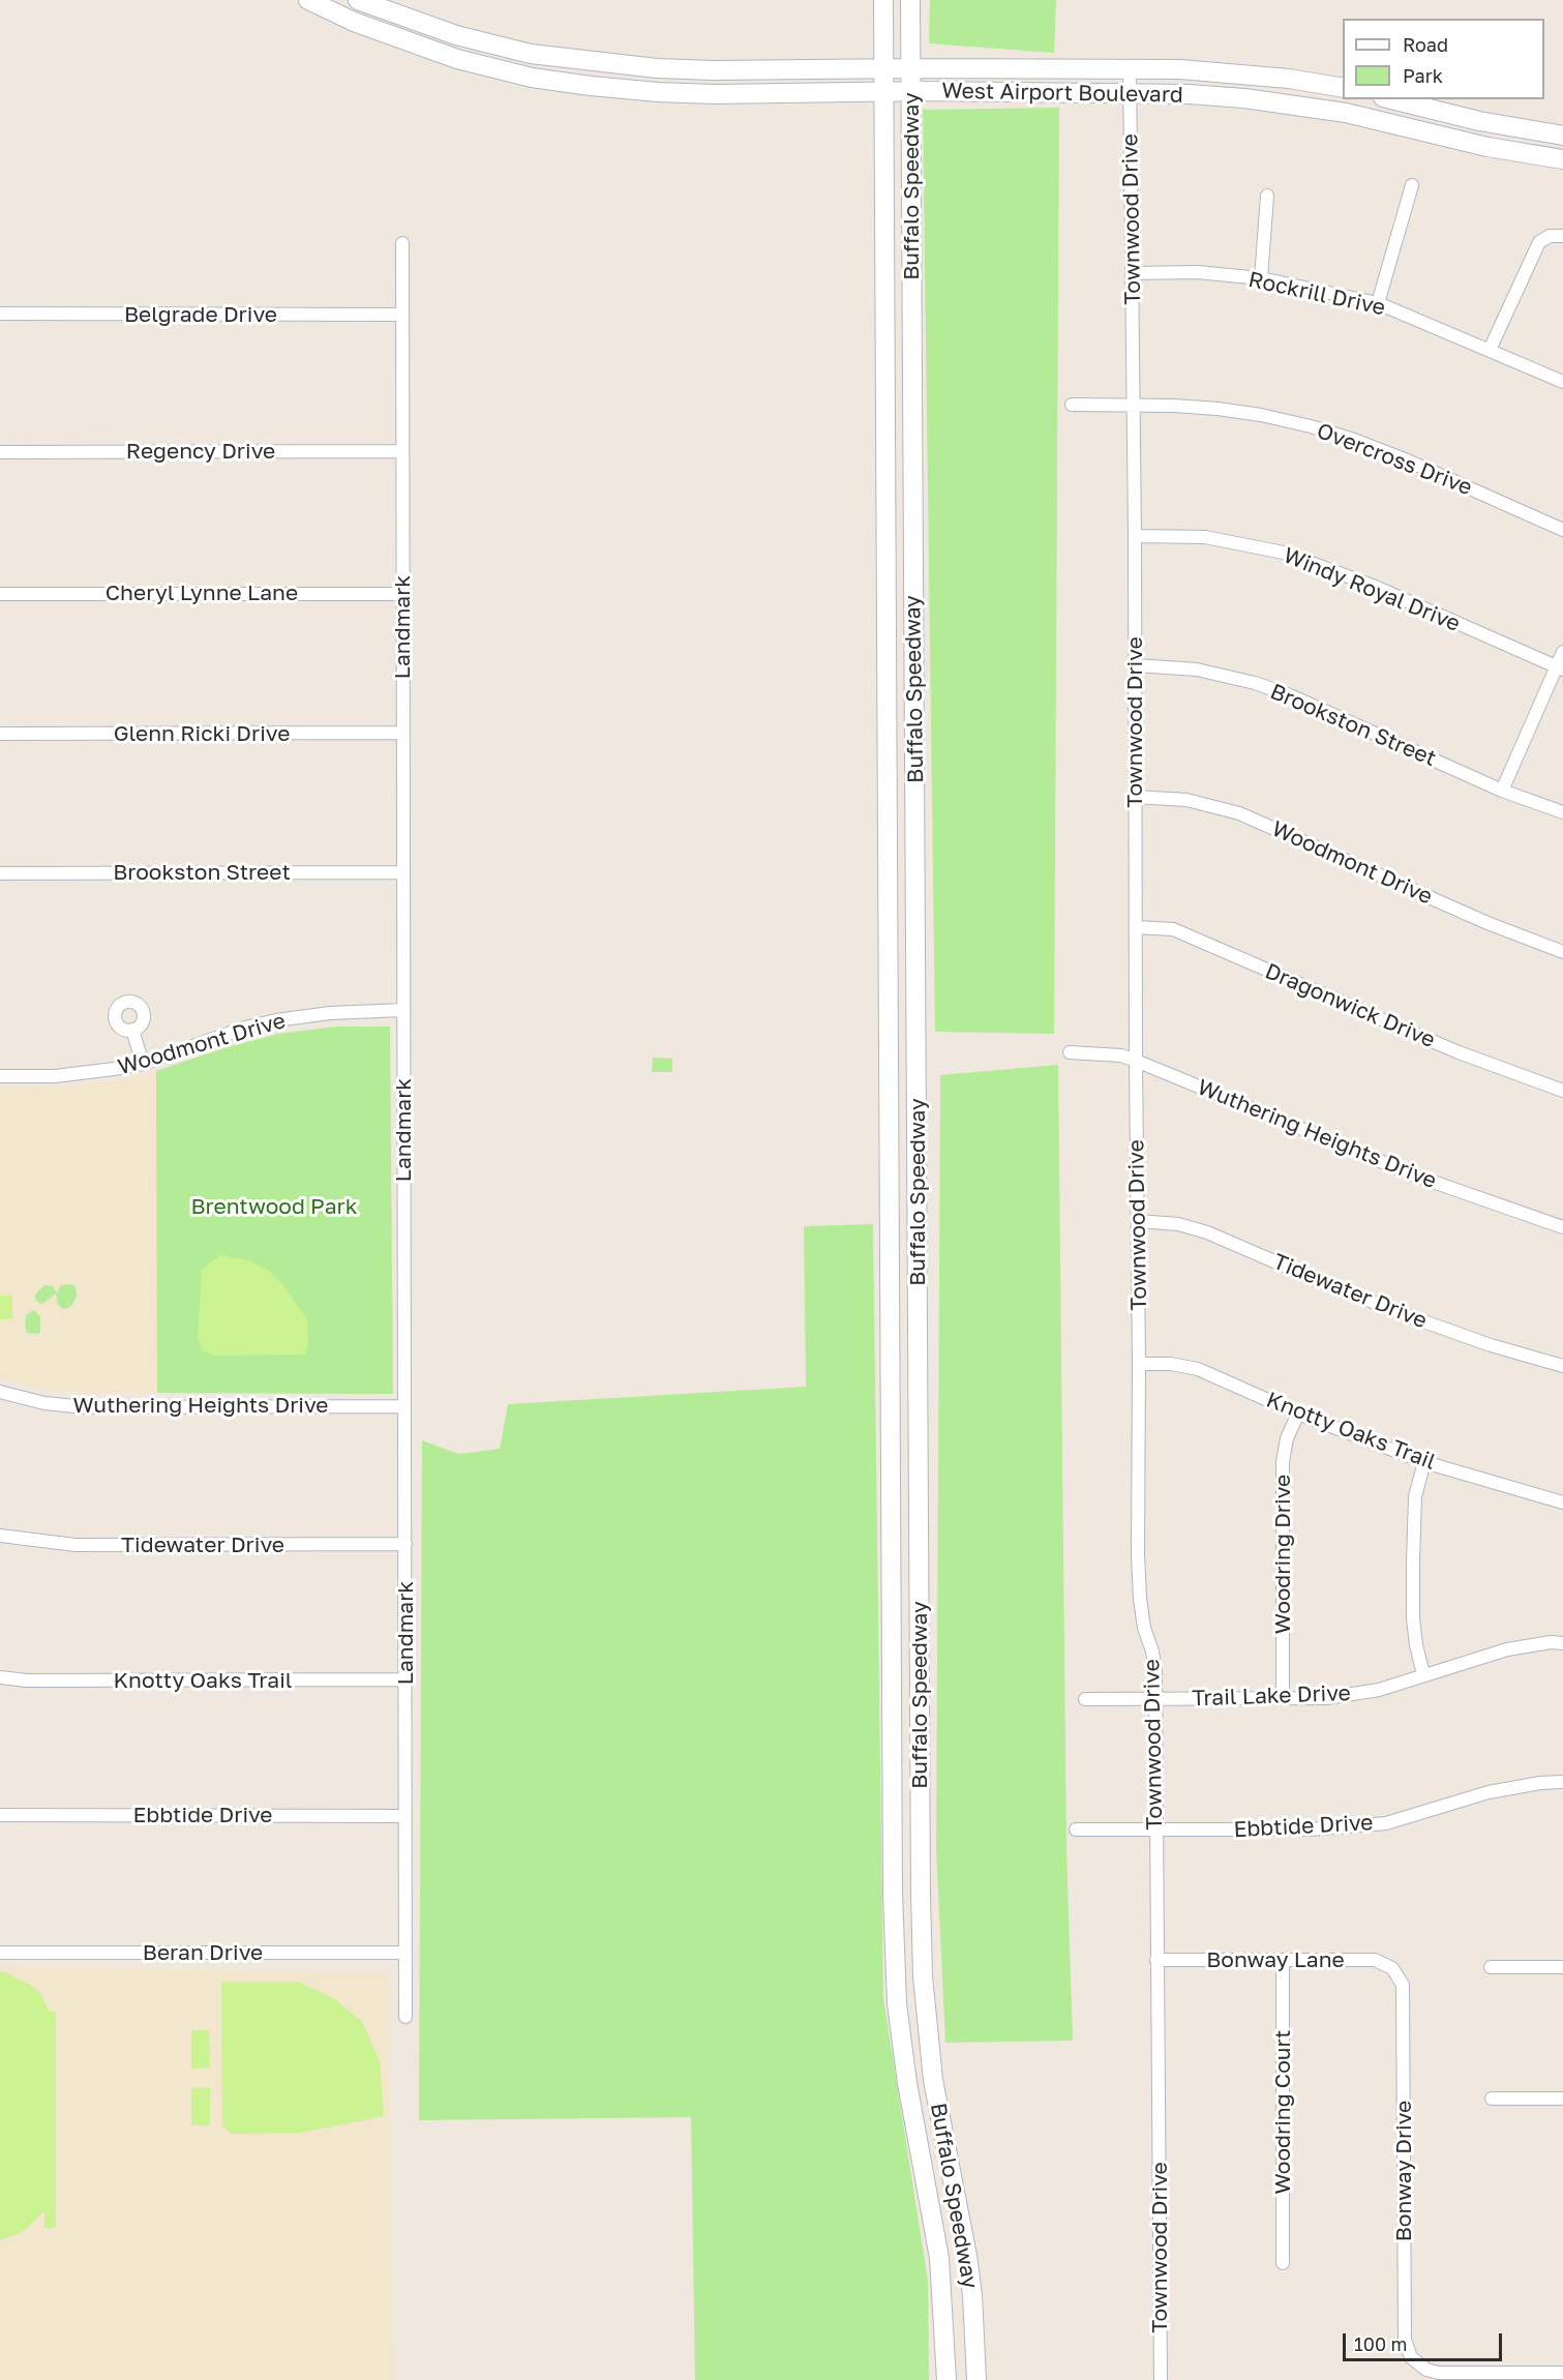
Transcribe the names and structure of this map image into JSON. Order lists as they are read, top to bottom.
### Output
{
  "streets": {
    "main road": ["West Airport Boulevard", "Buffalo Speedway"],
    "street": [
      "Townwood Drive",
      "Rockrill Drive",
      "Belgrade Drive",
      "Regency Drive",
      "Overcross Drive",
      "Windy Royal Drive",
      "Cheryl Lynne Lane",
      "Landmark",
      "Brookston Street",
      "Glenn Ricki Drive",
      "Woodmont Drive",
      "Dragonwick Drive",
      "Wuthering Heights Drive",
      "Tidewater Drive",
      "Knotty Oaks Trail",
      "Woodring Drive",
      "Trail Lake Drive",
      "Ebbtide Drive",
      "Beran Drive",
      "Bonway Lane",
      "Woodring Court",
      "Bonway Drive"
    ]
  },
  "crossings": [
    ["West Airport Boulevard", "Buffalo Speedway"],
    ["West Airport Boulevard", "Townwood Drive"],
    ["Townwood Drive", "Rockrill Drive"],
    ["Townwood Drive", "Overcross Drive"],
    ["Townwood Drive", "Windy Royal Drive"],
    ["Townwood Drive", "Brookston Street"],
    ["Townwood Drive", "Woodmont Drive"],
    ["Townwood Drive", "Dragonwick Drive"],
    ["Townwood Drive", "Wuthering Heights Drive"],
    ["Townwood Drive", "Tidewater Drive"],
    ["Townwood Drive", "Knotty Oaks Trail"],
    ["Townwood Drive", "Trail Lake Drive"],
    ["Townwood Drive", "Ebbtide Drive"],
    ["Townwood Drive", "Bonway Lane"],
    ["Belgrade Drive", "Landmark"],
    ["Regency Drive", "Landmark"],
    ["Cheryl Lynne Lane", "Landmark"],
    ["Landmark", "Brookston Street"],
    ["Landmark", "Glenn Ricki Drive"],
    ["Landmark", "Woodmont Drive"],
    ["Landmark", "Wuthering Heights Drive"],
    ["Landmark", "Tidewater Drive"],
    ["Landmark", "Knotty Oaks Trail"],
    ["Landmark", "Ebbtide Drive"],
    ["Landmark", "Beran Drive"],
    ["Knotty Oaks Trail", "Woodring Drive"],
    ["Woodring Drive", "Trail Lake Drive"],
    ["Bonway Lane", "Woodring Court"],
    ["Bonway Lane", "Bonway Drive"]
  ],
  "parks": ["Brentwood Park"],
  "legend": ["Road", "Park"],
  "scale_bar": "100 m"
}
